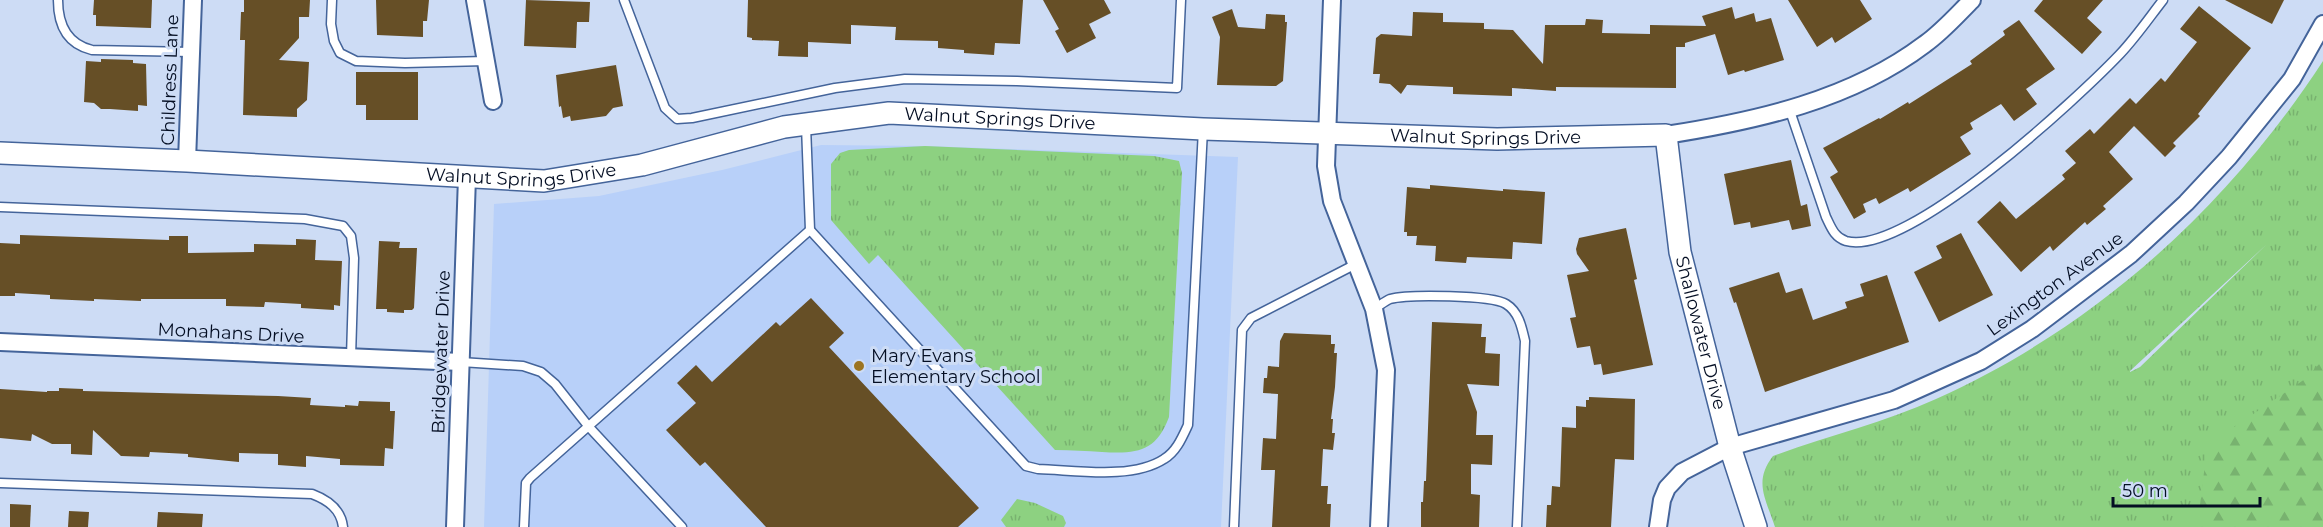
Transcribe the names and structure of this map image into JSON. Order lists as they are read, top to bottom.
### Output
{
  "streets": {
    "street": [
      "Childress Lane",
      "Walnut Springs Drive",
      "Lexington Avenue",
      "Monahans Drive",
      "Shallowater Drive",
      "Bridgewater Drive"
    ]
  },
  "crossings": [
    ["Childress Lane", "Walnut Springs Drive"],
    ["Walnut Springs Drive", "Shallowater Drive"],
    ["Walnut Springs Drive", "Bridgewater Drive"],
    ["Lexington Avenue", "Shallowater Drive"],
    ["Monahans Drive", "Bridgewater Drive"]
  ],
  "places": ["Mary Evans Elementary School"],
  "scale_bar": "50 m"
}
